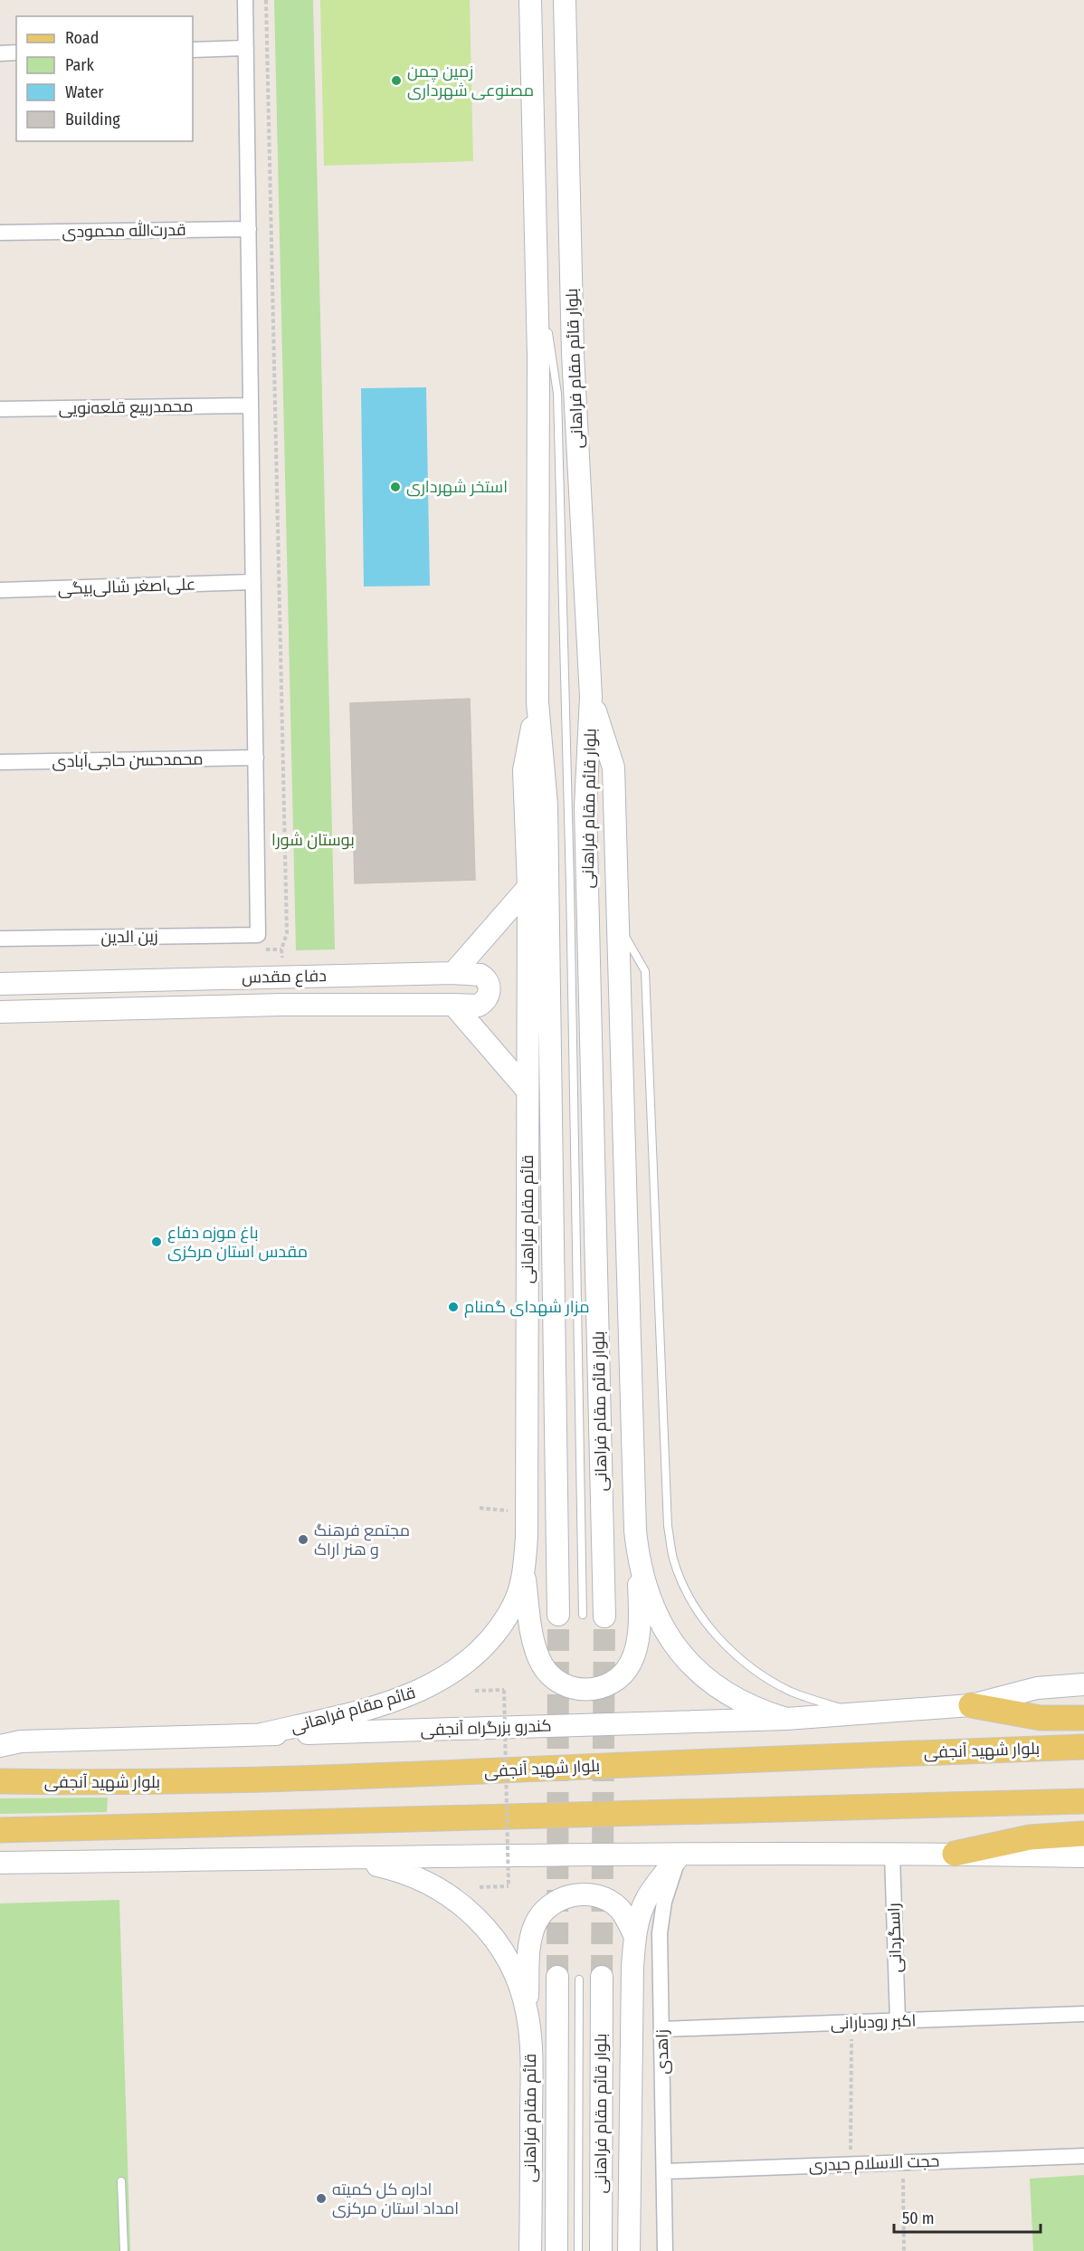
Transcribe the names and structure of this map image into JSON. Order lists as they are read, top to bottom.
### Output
{
  "streets": {
    "main road": [
      "بلوار قائم مقام فراهانی",
      "دفاع مقدس",
      "قائم مقام فراهانی",
      "کندرو بزرگراه آنجفی",
      "بلوار شهید آنجفی"
    ],
    "street": [
      "قدرت‌الله محمودی",
      "محمدربیع قلعه‌نویی",
      "علی‌اصغر شالی‌بیگی",
      "محمدحسن حاجی‌آبادی",
      "زین الدین",
      "راسگردانی",
      "اکبر رودبارانی",
      "زاهدی",
      "حجت الاسلام حیدری"
    ]
  },
  "crossings": [
    ["محمدحسن حاجی‌آبادی", "زین الدین"],
    ["قائم مقام فراهانی", "کندرو بزرگراه آنجفی"],
    ["راسگردانی", "اکبر رودبارانی"],
    ["اکبر رودبارانی", "زاهدی"],
    ["زاهدی", "حجت الاسلام حیدری"]
  ],
  "parks": ["بوستان شورا"],
  "places": [
    "زمین چمن مصنوعی شهرداری",
    "استخر شهرداری",
    "باغ موزه دفاع مقدس استان مرکزی",
    "مزار شهدای گمنام",
    "مجتمع فرهنگ و هنر اراک",
    "اداره کل کمیته امداد استان مرکزی"
  ],
  "legend": [
    "Road",
    "Park",
    "Water",
    "Building"
  ],
  "scale_bar": "50 m"
}
